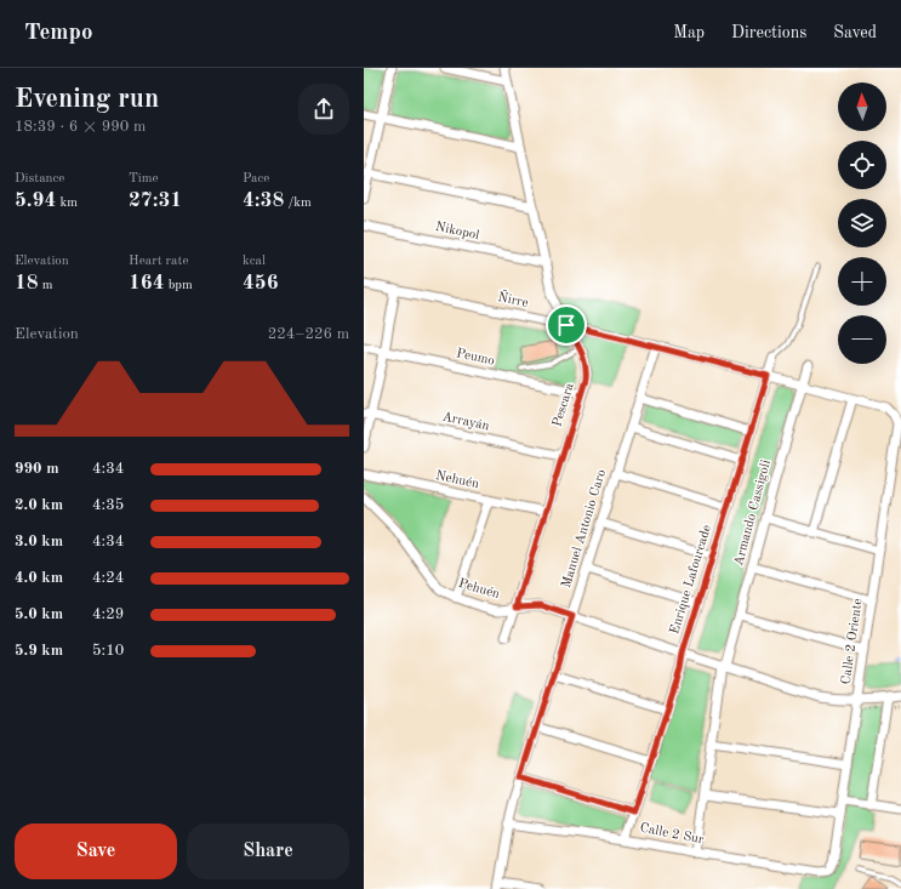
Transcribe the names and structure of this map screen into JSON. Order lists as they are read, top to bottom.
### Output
{
  "streets": {
    "street": [
      "Nikopol",
      "Ñirre",
      "Peumo",
      "Pescara",
      "Arrayán",
      "Nehuén",
      "Armando Cassigoli",
      "Manuel Antonio Caro",
      "Enrique Lafourcade",
      "Pehuén",
      "Calle 2 Oriente",
      "Calle 2 Sur"
    ]
  },
  "crossings": [
    ["Nikopol", "Pescara"],
    ["Ñirre", "Pescara"],
    ["Ñirre", "Armando Cassigoli"],
    ["Ñirre", "Manuel Antonio Caro"],
    ["Ñirre", "Enrique Lafourcade"],
    ["Ñirre", "Calle 2 Oriente"],
    ["Peumo", "Pescara"],
    ["Pescara", "Arrayán"],
    ["Pescara", "Nehuén"],
    ["Pescara", "Pehuén"],
    ["Armando Cassigoli", "Pehuén"],
    ["Armando Cassigoli", "Calle 2 Sur"],
    ["Manuel Antonio Caro", "Pehuén"],
    ["Manuel Antonio Caro", "Calle 2 Sur"],
    ["Enrique Lafourcade", "Pehuén"],
    ["Enrique Lafourcade", "Calle 2 Sur"],
    ["Pehuén", "Calle 2 Oriente"],
    ["Calle 2 Oriente", "Calle 2 Sur"]
  ],
  "north": "top",
  "page": {
    "header": "Tempo",
    "nav": ["Map", "Directions", "Saved"],
    "heading": ["Evening run", "18:39 · 6 × 990 m"],
    "map_buttons": ["+", "−"],
    "stats": [
      ["Distance", "5.94 km"],
      ["Time", "27:31"],
      ["Pace", "4:38 /km"],
      ["Elevation", "18 m"],
      ["Heart rate", "164 bpm"],
      ["kcal", "456"]
    ],
    "chart": ["Elevation", "224–226 m"],
    "list": [
      {
        "name": "990 m",
        "note": "4:34"
      },
      {
        "name": "2.0 km",
        "note": "4:35"
      },
      {
        "name": "3.0 km",
        "note": "4:34"
      },
      {
        "name": "4.0 km",
        "note": "4:24"
      },
      {
        "name": "5.0 km",
        "note": "4:29"
      },
      {
        "name": "5.9 km",
        "note": "5:10"
      }
    ],
    "buttons": ["Save", "Share"]
  }
}
